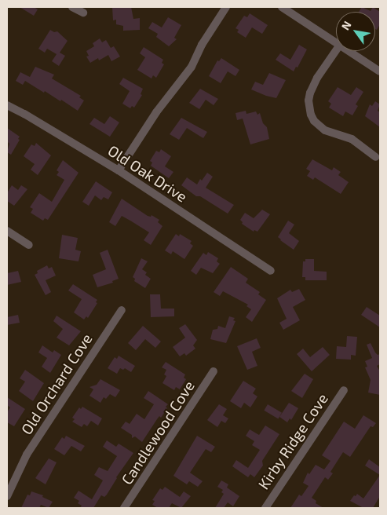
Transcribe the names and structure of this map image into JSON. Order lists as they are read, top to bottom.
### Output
{
  "streets": {
    "street": [
      "Old Oak Drive",
      "Old Orchard Cove",
      "Candlewood Cove",
      "Kirby Ridge Cove"
    ]
  },
  "north": "top left"
}
